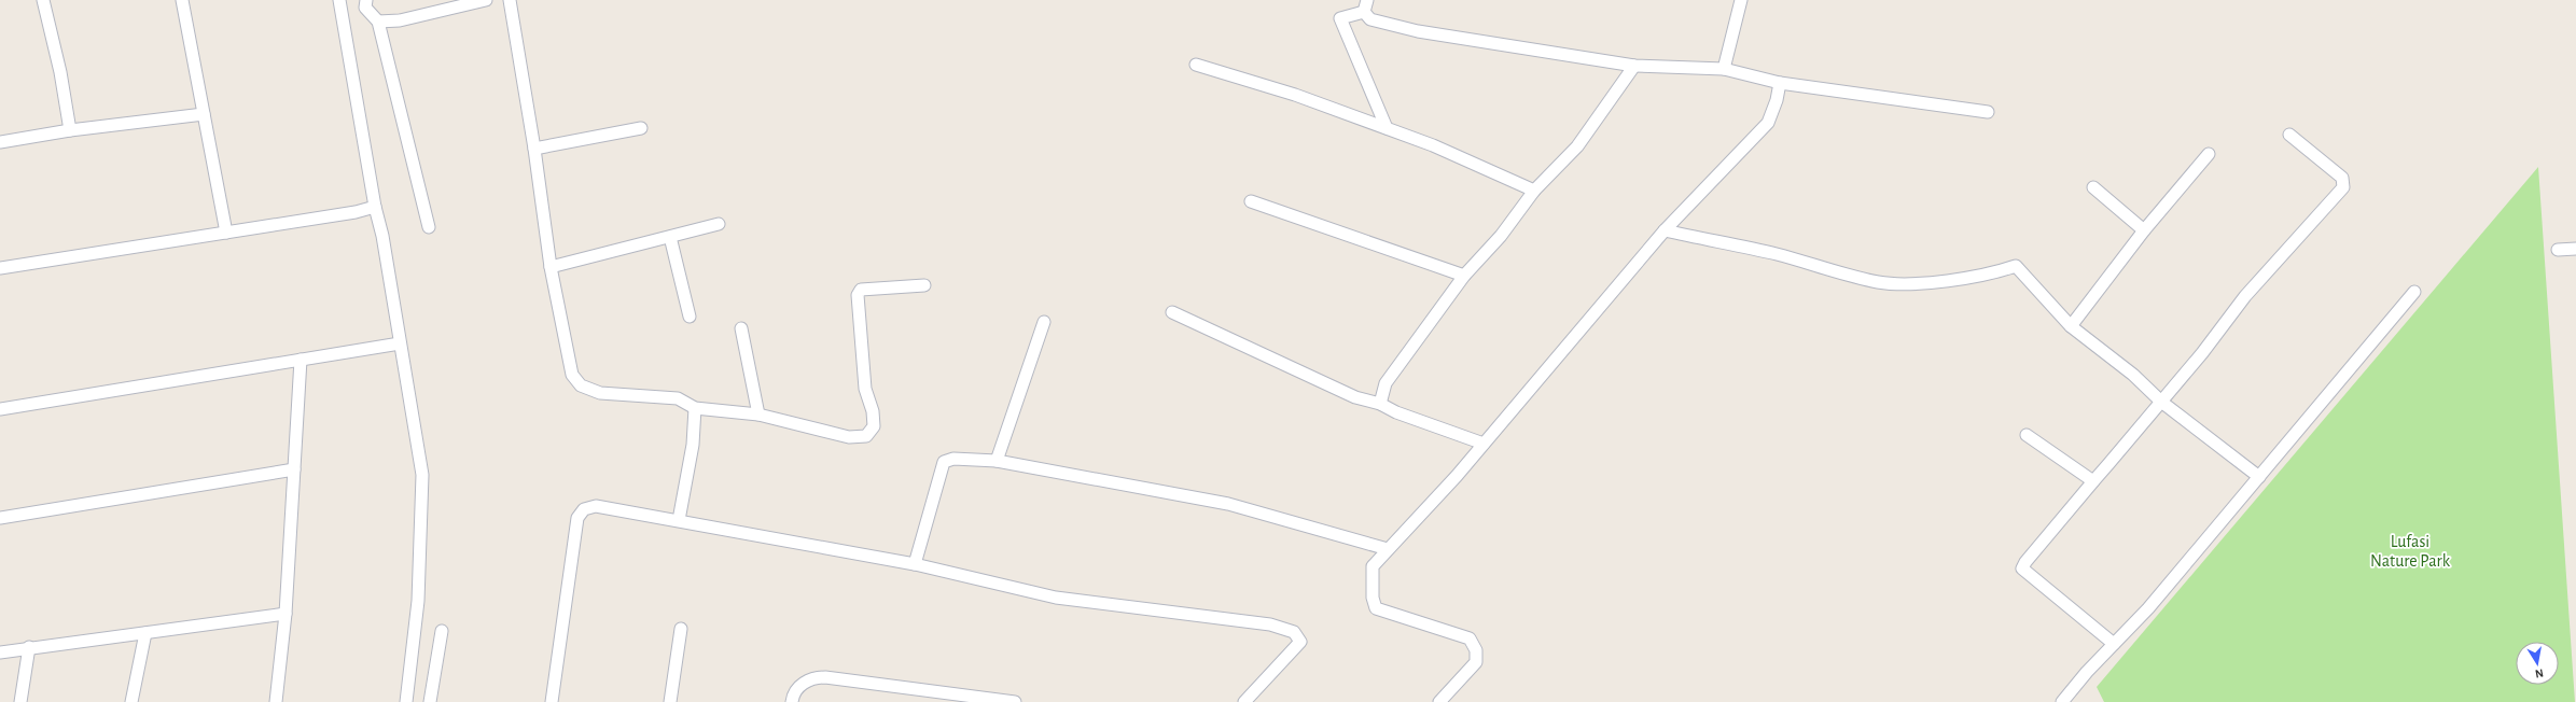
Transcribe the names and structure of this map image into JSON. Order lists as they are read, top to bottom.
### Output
{
  "parks": ["Lufasi Nature Park"],
  "north": "bottom"
}
